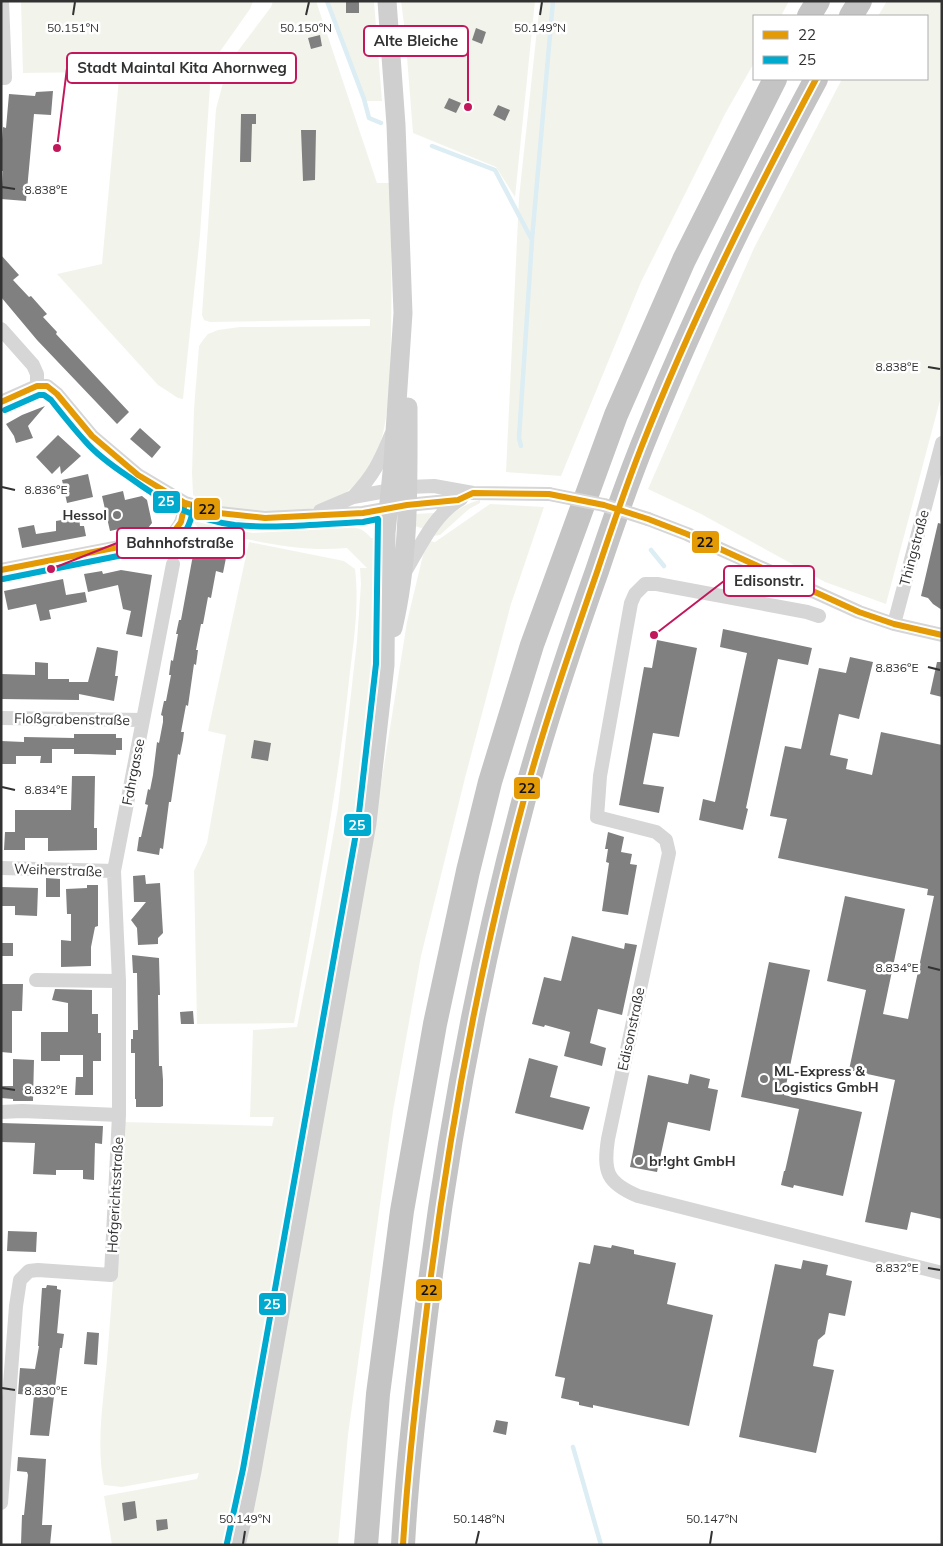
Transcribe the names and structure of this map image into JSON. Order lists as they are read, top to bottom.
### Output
{
  "streets": {
    "street": [
      "Thingstraße",
      "Floßgrabenstraße",
      "Fahrgasse",
      "Weiherstraße",
      "Edisonstraße",
      "Hofgerichtsstraße"
    ]
  },
  "crossings": [
    ["Floßgrabenstraße", "Fahrgasse"],
    ["Fahrgasse", "Weiherstraße"],
    ["Fahrgasse", "Hofgerichtsstraße"]
  ],
  "places": [
    "Alte Bleiche",
    "Stadt Maintal Kita Ahornweg",
    "Hessol",
    "Bahnhofstraße",
    "Edisonstr.",
    "ML-Express & Logistics GmbH",
    "br!ght GmbH"
  ],
  "lines": ["transit line 22", "transit line 25"],
  "legend": ["22", "25"],
  "coordinates": [
    "50.151°N",
    "50.150°N",
    "50.149°N",
    "8.838°E",
    "8.836°E",
    "8.834°E",
    "8.832°E",
    "8.830°E",
    "50.148°N",
    "50.147°N"
  ]
}
